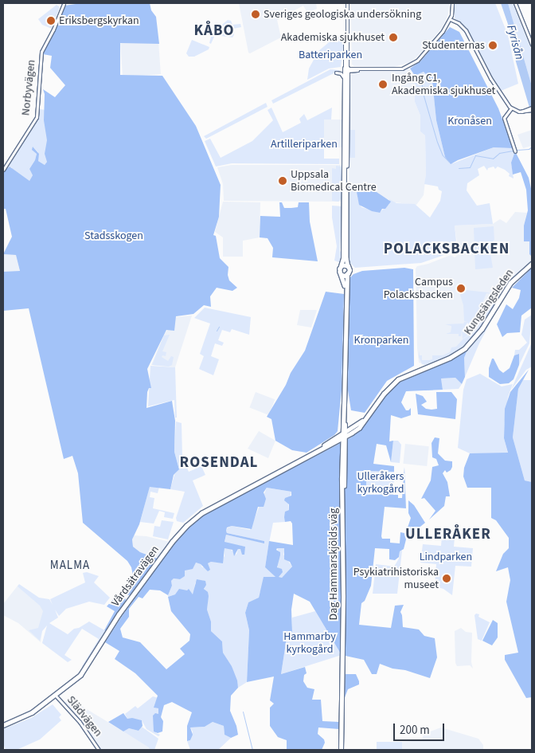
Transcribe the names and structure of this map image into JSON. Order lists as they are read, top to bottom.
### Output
{
  "streets": {
    "main road": ["Kungsängsleden", "Dag Hammarskjölds väg", "Vårdsätravägen"],
    "street": ["Norbyvägen", "Slädvägen"]
  },
  "crossings": [
    ["Kungsängsleden", "Dag Hammarskjölds väg"],
    ["Kungsängsleden", "Vårdsätravägen"],
    ["Dag Hammarskjölds väg", "Vårdsätravägen"],
    ["Vårdsätravägen", "Slädvägen"]
  ],
  "districts": [
    "KÅBO",
    "POLACKSBACKEN",
    "ROSENDAL",
    "ULLERÅKER",
    "MALMA"
  ],
  "water": ["Fyrisån"],
  "parks": [
    "Batteriparken",
    "Kronåsen",
    "Artilleriparken",
    "Stadsskogen",
    "Kronparken",
    "Ulleråkers kyrkogård",
    "Lindparken",
    "Hammarby kyrkogård"
  ],
  "places": [
    "Sveriges geologiska undersökning",
    "Eriksbergskyrkan",
    "Akademiska sjukhuset",
    "Studenternas",
    "Ingång C1, Akademiska sjukhuset",
    "Uppsala Biomedical Centre",
    "Campus Polacksbacken",
    "Psykiatrihistoriska museet"
  ],
  "scale_bar": "200 m"
}
